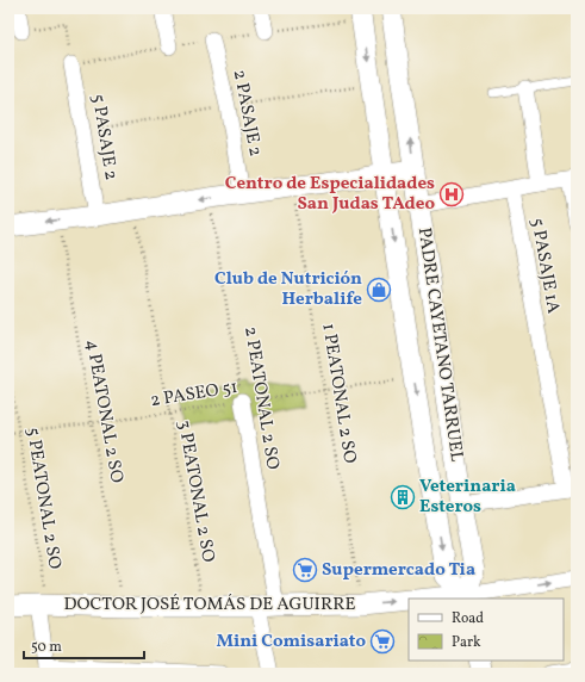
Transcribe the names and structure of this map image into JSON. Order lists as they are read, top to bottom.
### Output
{
  "streets": {
    "street": [
      "2 PASAJE 2",
      "5 PASAJE 2",
      "5 PASAJE 1A",
      "PADRE CAYETANO TARRUEL",
      "2 PEATONAL 2 SO",
      "DOCTOR JOSÉ TOMÁS DE AGUIRRE"
    ],
    "path": [
      "1 PEATONAL 2 SO",
      "2 PASEO 51",
      "4 PEATONAL 2 SO",
      "3 PEATONAL 2 SO",
      "5 PEATONAL 2 SO"
    ]
  },
  "crossings": [
    ["PADRE CAYETANO TARRUEL", "2 PASEO 51"],
    ["1 PEATONAL 2 SO", "2 PASEO 51"],
    ["1 PEATONAL 2 SO", "DOCTOR JOSÉ TOMÁS DE AGUIRRE"],
    ["2 PASEO 51", "2 PEATONAL 2 SO"],
    ["2 PASEO 51", "4 PEATONAL 2 SO"],
    ["2 PASEO 51", "3 PEATONAL 2 SO"],
    ["2 PASEO 51", "5 PEATONAL 2 SO"],
    ["2 PEATONAL 2 SO", "DOCTOR JOSÉ TOMÁS DE AGUIRRE"],
    ["4 PEATONAL 2 SO", "DOCTOR JOSÉ TOMÁS DE AGUIRRE"],
    ["3 PEATONAL 2 SO", "DOCTOR JOSÉ TOMÁS DE AGUIRRE"],
    ["5 PEATONAL 2 SO", "DOCTOR JOSÉ TOMÁS DE AGUIRRE"]
  ],
  "places": {
    "hospital": ["Centro de Especialidades San Judas TAdeo"],
    "shop": ["Club de Nutrición Herbalife"],
    "building": ["Veterinaria Esteros"],
    "supermarket": ["Supermercado Tia", "Mini Comisariato"]
  },
  "legend": ["Road", "Park"],
  "scale_bar": "50 m"
}
